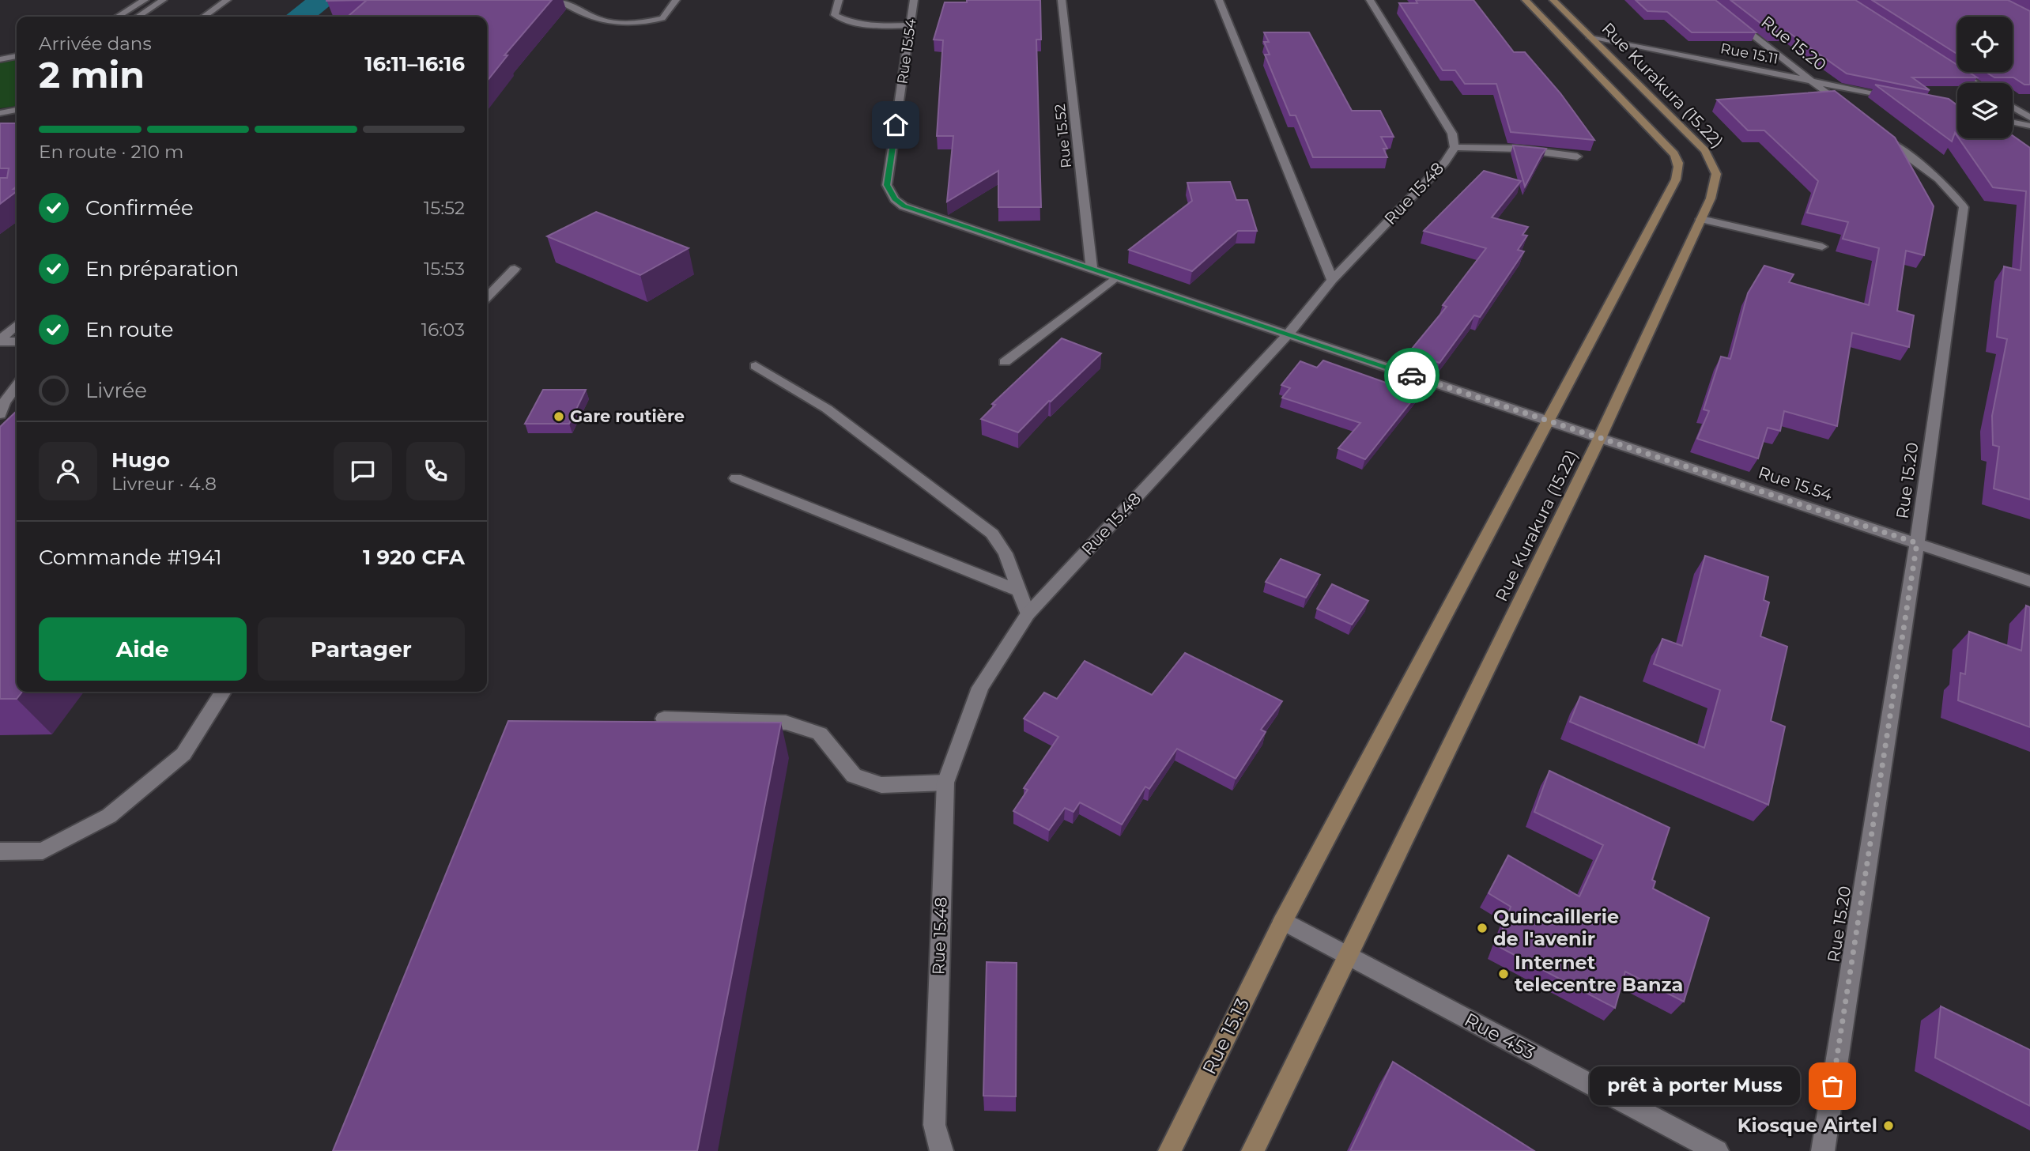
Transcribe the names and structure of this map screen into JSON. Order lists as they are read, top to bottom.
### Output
{
  "streets": {
    "main road": ["Rue Kurakura (15.22)", "Rue 15.13"],
    "street": [
      "Rue 15.20",
      "Rue 15.54",
      "Rue 15.11",
      "Rue 15.52",
      "Rue 15.48",
      "Rue 453"
    ]
  },
  "crossings": [
    ["Rue 15.20", "Rue 15.54"],
    ["Rue 15.20", "Rue 15.11"],
    ["Rue 15.54", "Rue Kurakura (15.22)"],
    ["Rue 15.11", "Rue Kurakura (15.22)"],
    ["Rue Kurakura (15.22)", "Rue 453"],
    ["Rue 15.13", "Rue 453"]
  ],
  "places": [
    "Gare routière",
    "Quincaillerie de l'avenir",
    "Internet telecentre Banza",
    "prêt à porter Muss",
    "Kiosque Airtel"
  ],
  "page": {
    "heading": ["2 min", "Arrivée dans", "16:11–16:16"],
    "panel": [
      "Hugo",
      "Livreur · 4.8",
      "Commande #1941",
      "1 920 CFA"
    ],
    "bar": "En route · 210 m",
    "list": [
      ["Confirmée", "15:52"],
      ["En préparation", "15:53"],
      ["En route", "16:03"],
      "Livrée"
    ],
    "buttons": ["Aide", "Partager"],
    "bubble": "prêt à porter Muss"
  }
}
